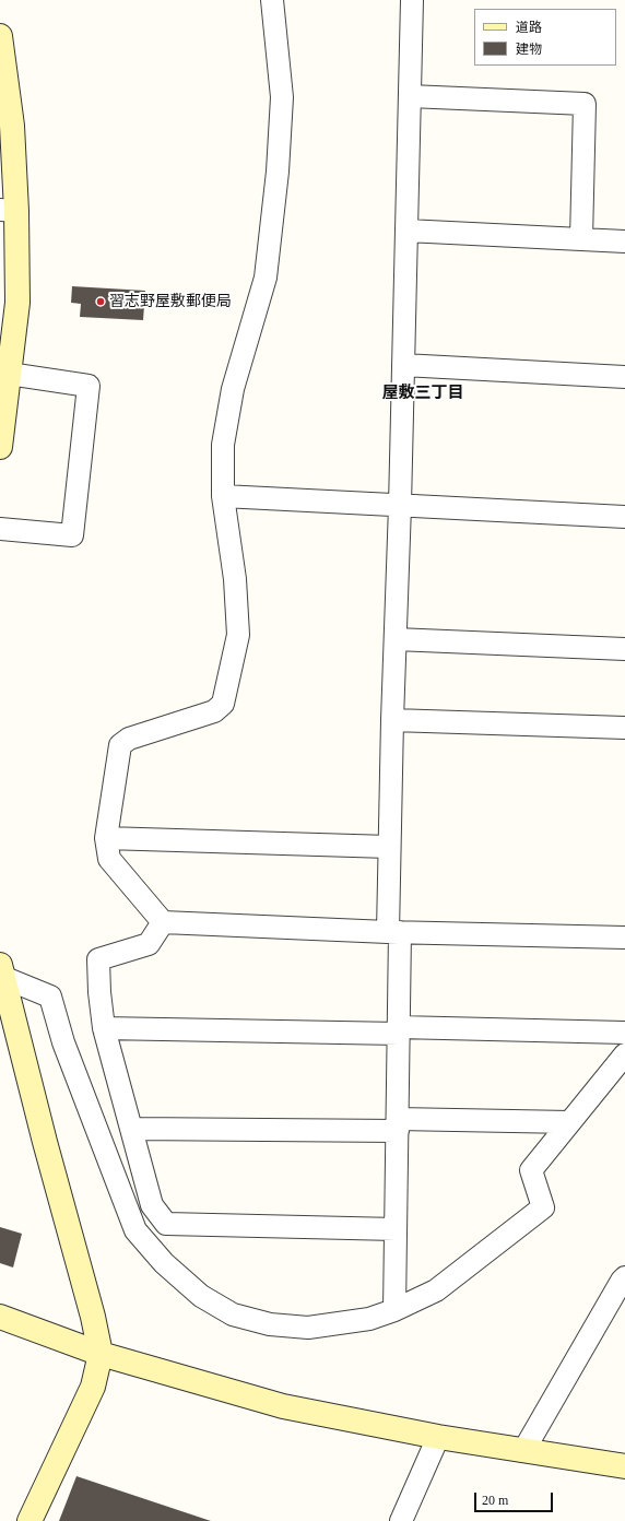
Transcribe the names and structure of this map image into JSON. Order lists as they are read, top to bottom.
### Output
{
  "districts": ["屋敷三丁目"],
  "places": ["習志野屋敷郵便局"],
  "legend": ["道路", "建物"],
  "scale_bar": "20 m"
}
